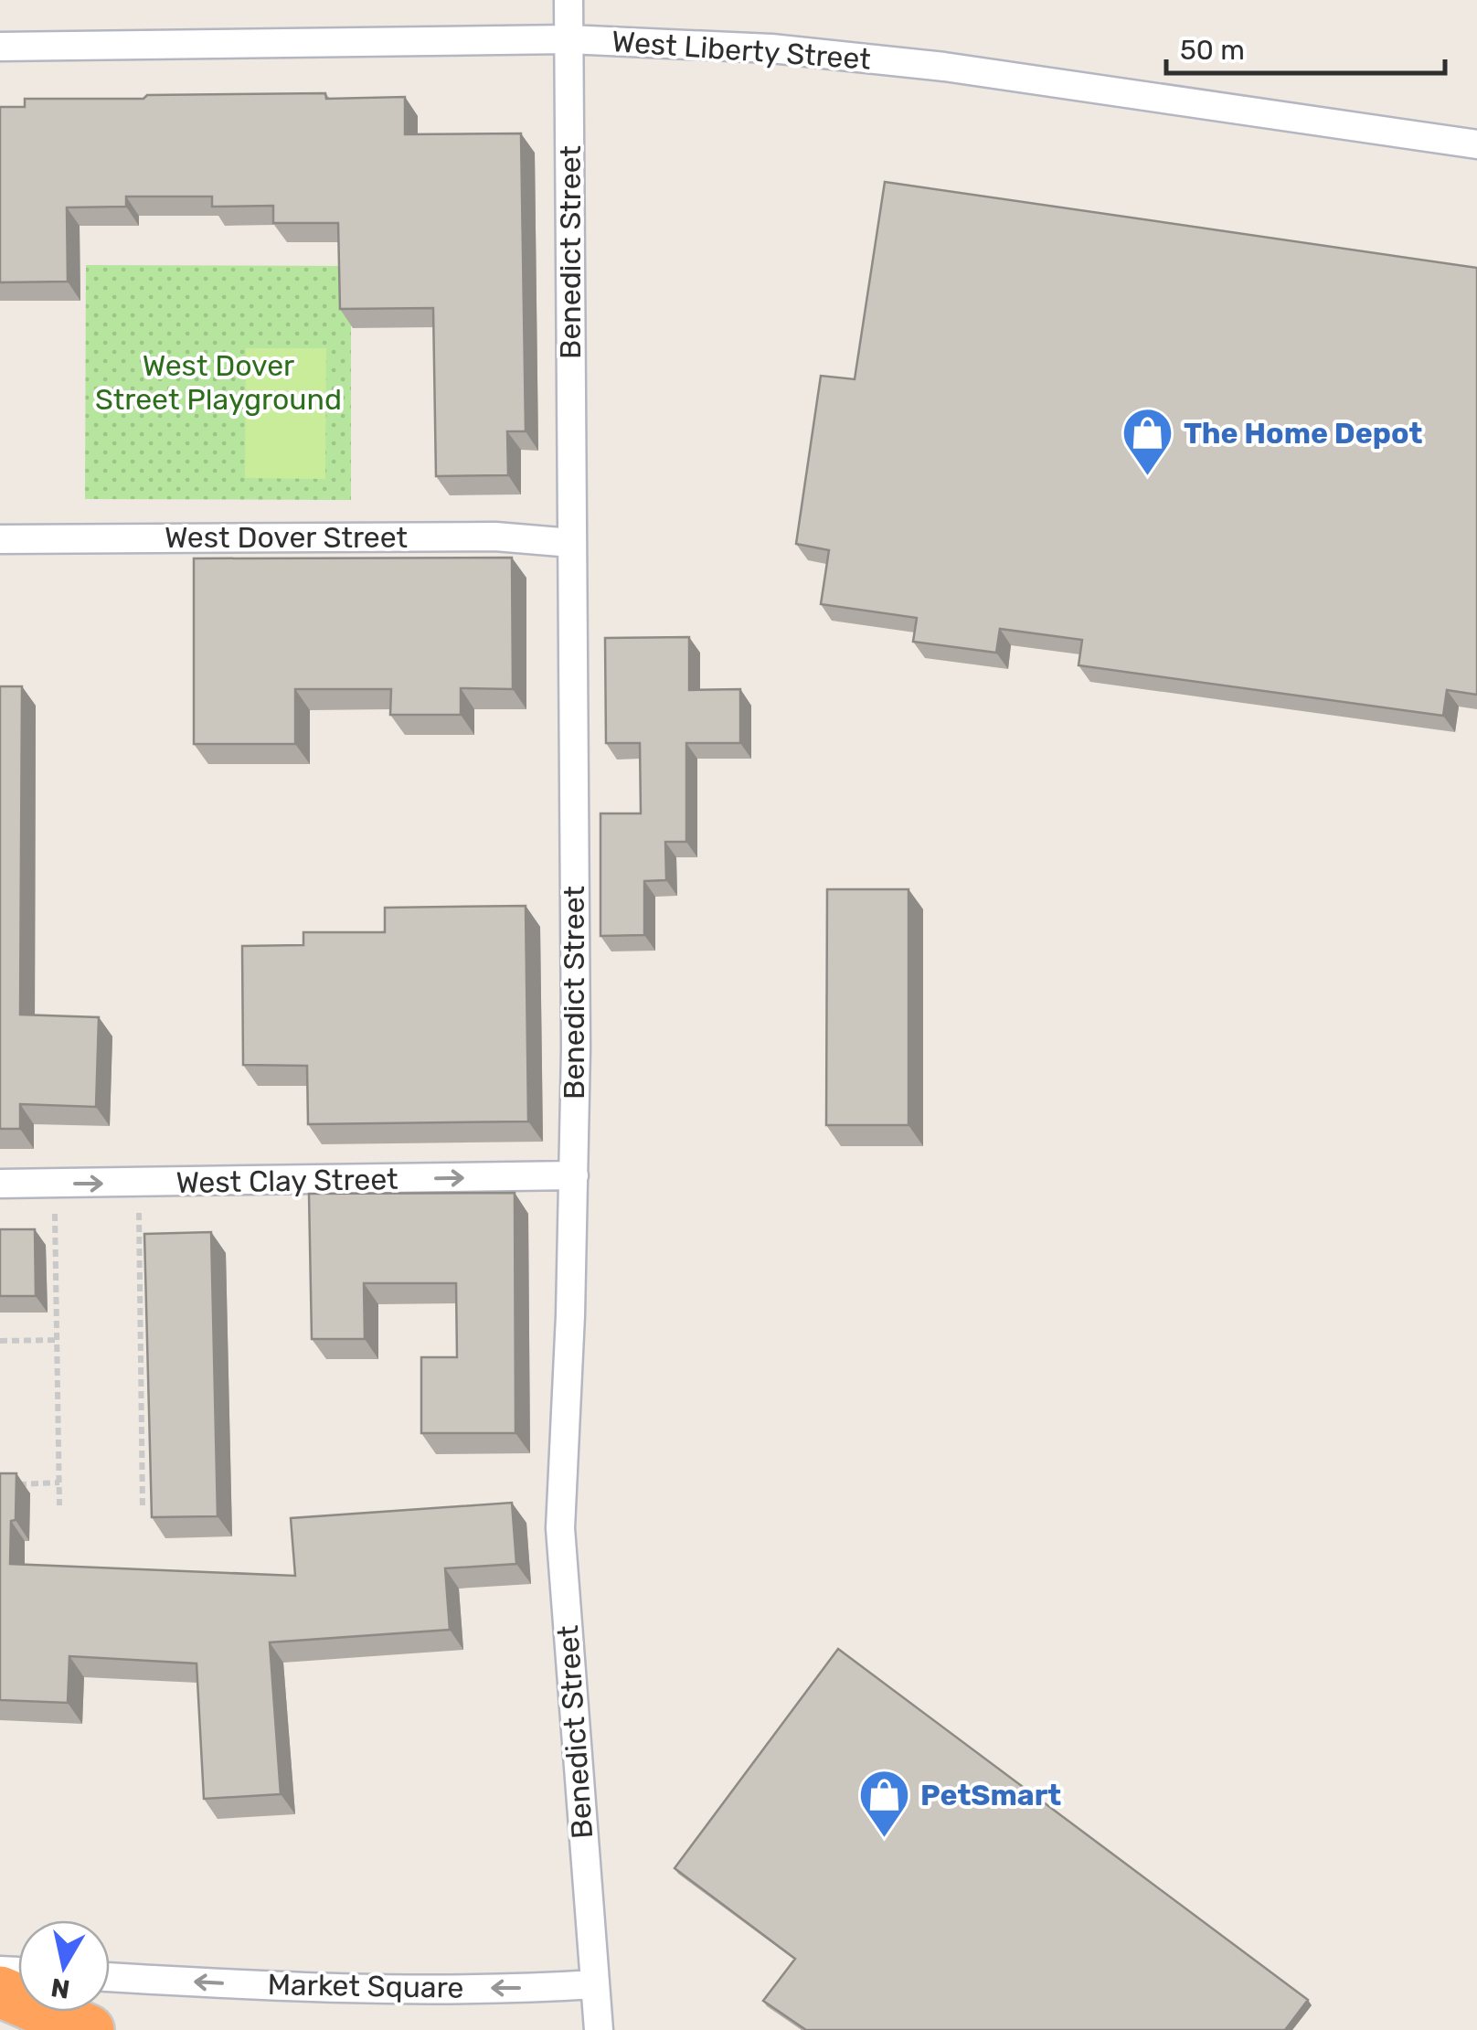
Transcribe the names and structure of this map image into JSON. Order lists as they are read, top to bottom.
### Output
{
  "streets": {
    "street": [
      "West Liberty Street",
      "Benedict Street",
      "West Dover Street",
      "West Clay Street",
      "Market Square"
    ]
  },
  "crossings": [
    ["West Liberty Street", "Benedict Street"],
    ["Benedict Street", "West Dover Street"],
    ["Benedict Street", "West Clay Street"],
    ["Benedict Street", "Market Square"]
  ],
  "one_way": ["West Clay Street", "Market Square"],
  "parks": ["West Dover Street Playground"],
  "places": {
    "shop": ["The Home Depot", "PetSmart"]
  },
  "scale_bar": "50 m",
  "north": "bottom"
}
